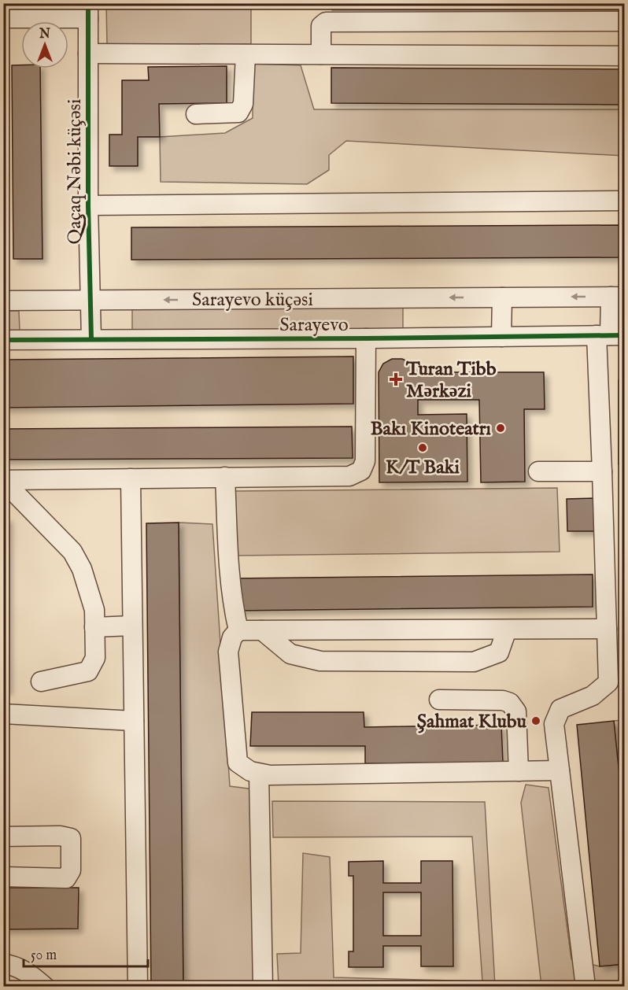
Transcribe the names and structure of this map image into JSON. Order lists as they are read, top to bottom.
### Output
{
  "streets": {
    "street": ["Qaçaq Nəbi küçəsi", "Sarayevo küçəsi", "Sarayevo"]
  },
  "crossings": [
    ["Qaçaq Nəbi küçəsi", "Sarayevo küçəsi"],
    ["Qaçaq Nəbi küçəsi", "Sarayevo"]
  ],
  "places": {
    "health": ["Turan Tibb Mərkəzi"],
    "other": ["Bakı Kinoteatrı", "K/T Baki", "Şahmat Klubu"]
  },
  "scale_bar": "50 m",
  "north": "top"
}
